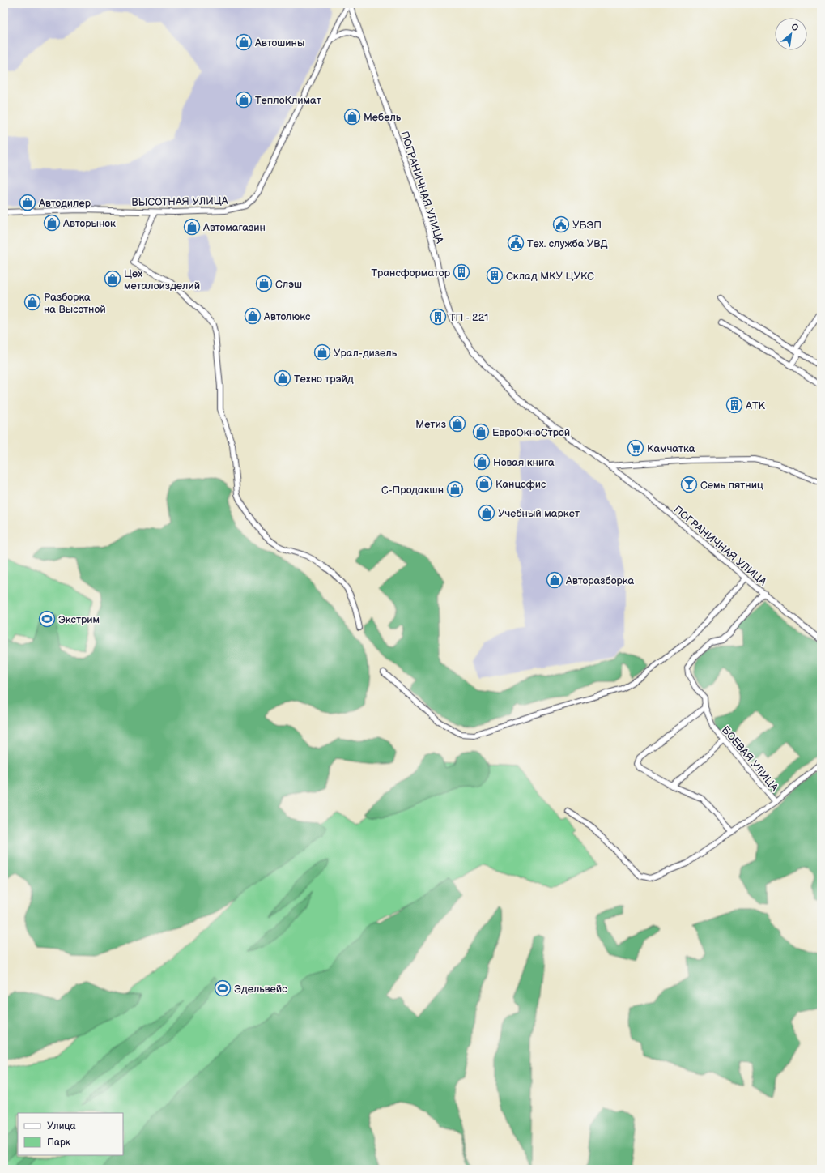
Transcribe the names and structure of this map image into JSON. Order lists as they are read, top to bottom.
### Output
{
  "streets": {
    "street": ["ПОГРАНИЧНАЯ УЛИЦА", "ВЫСОТНАЯ УЛИЦА", "БОЕВАЯ УЛИЦА"]
  },
  "crossings": [
    ["ПОГРАНИЧНАЯ УЛИЦА", "ВЫСОТНАЯ УЛИЦА"],
    ["ПОГРАНИЧНАЯ УЛИЦА", "БОЕВАЯ УЛИЦА"]
  ],
  "places": {
    "shop": [
      "Автошины",
      "ТеплоКлимат",
      "Мебель",
      "Автодилер",
      "Авторынок",
      "Автомагазин",
      "Цех металоизделий",
      "Слэш",
      "Разборка на Высотной",
      "Автолюкс",
      "Урал-дизель",
      "Техно трэйд",
      "Метиз",
      "ЕвроОкноСтрой",
      "Новая книга",
      "Канцофис",
      "С-Продакшн",
      "Учебный маркет",
      "Авторазборка"
    ],
    "public building": ["УБЭП", "Тех. служба УВД"],
    "building": [
      "Трансформатор",
      "Склад МКУ ЦУКС",
      "ТП - 221",
      "АТК"
    ],
    "supermarket": ["Камчатка"],
    "bar": ["Семь пятниц"],
    "sports": ["Экстрим", "Эдельвейс"]
  },
  "legend": ["Улица", "Парк"],
  "north": "top right"
}
